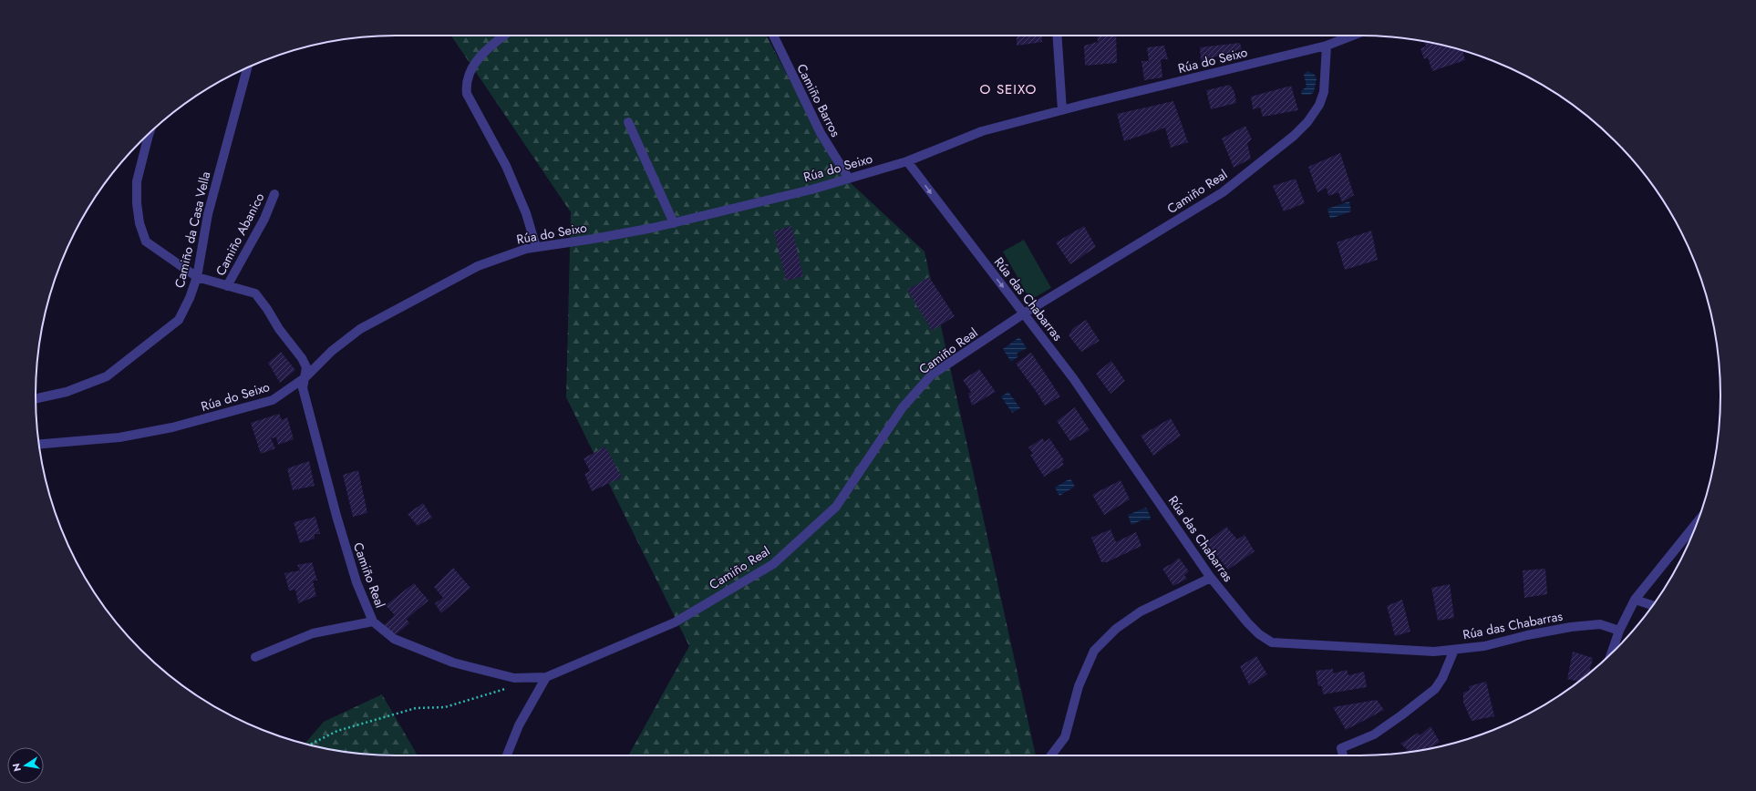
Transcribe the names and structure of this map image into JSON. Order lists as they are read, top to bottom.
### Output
{
  "streets": {
    "street": [
      "Rúa do Seixo",
      "Camiño Barros",
      "Camiño Real",
      "Camiño da Casa Vella",
      "Camiño Abanico",
      "Rúa das Chabarras"
    ]
  },
  "crossings": [
    ["Rúa do Seixo", "Camiño Barros"],
    ["Rúa do Seixo", "Camiño Real"],
    ["Rúa do Seixo", "Camiño Abanico"],
    ["Rúa do Seixo", "Rúa das Chabarras"],
    ["Camiño Real", "Camiño Abanico"],
    ["Camiño Real", "Rúa das Chabarras"],
    ["Camiño da Casa Vella", "Camiño Abanico"]
  ],
  "districts": ["O SEIXO"],
  "north": "left"
}
